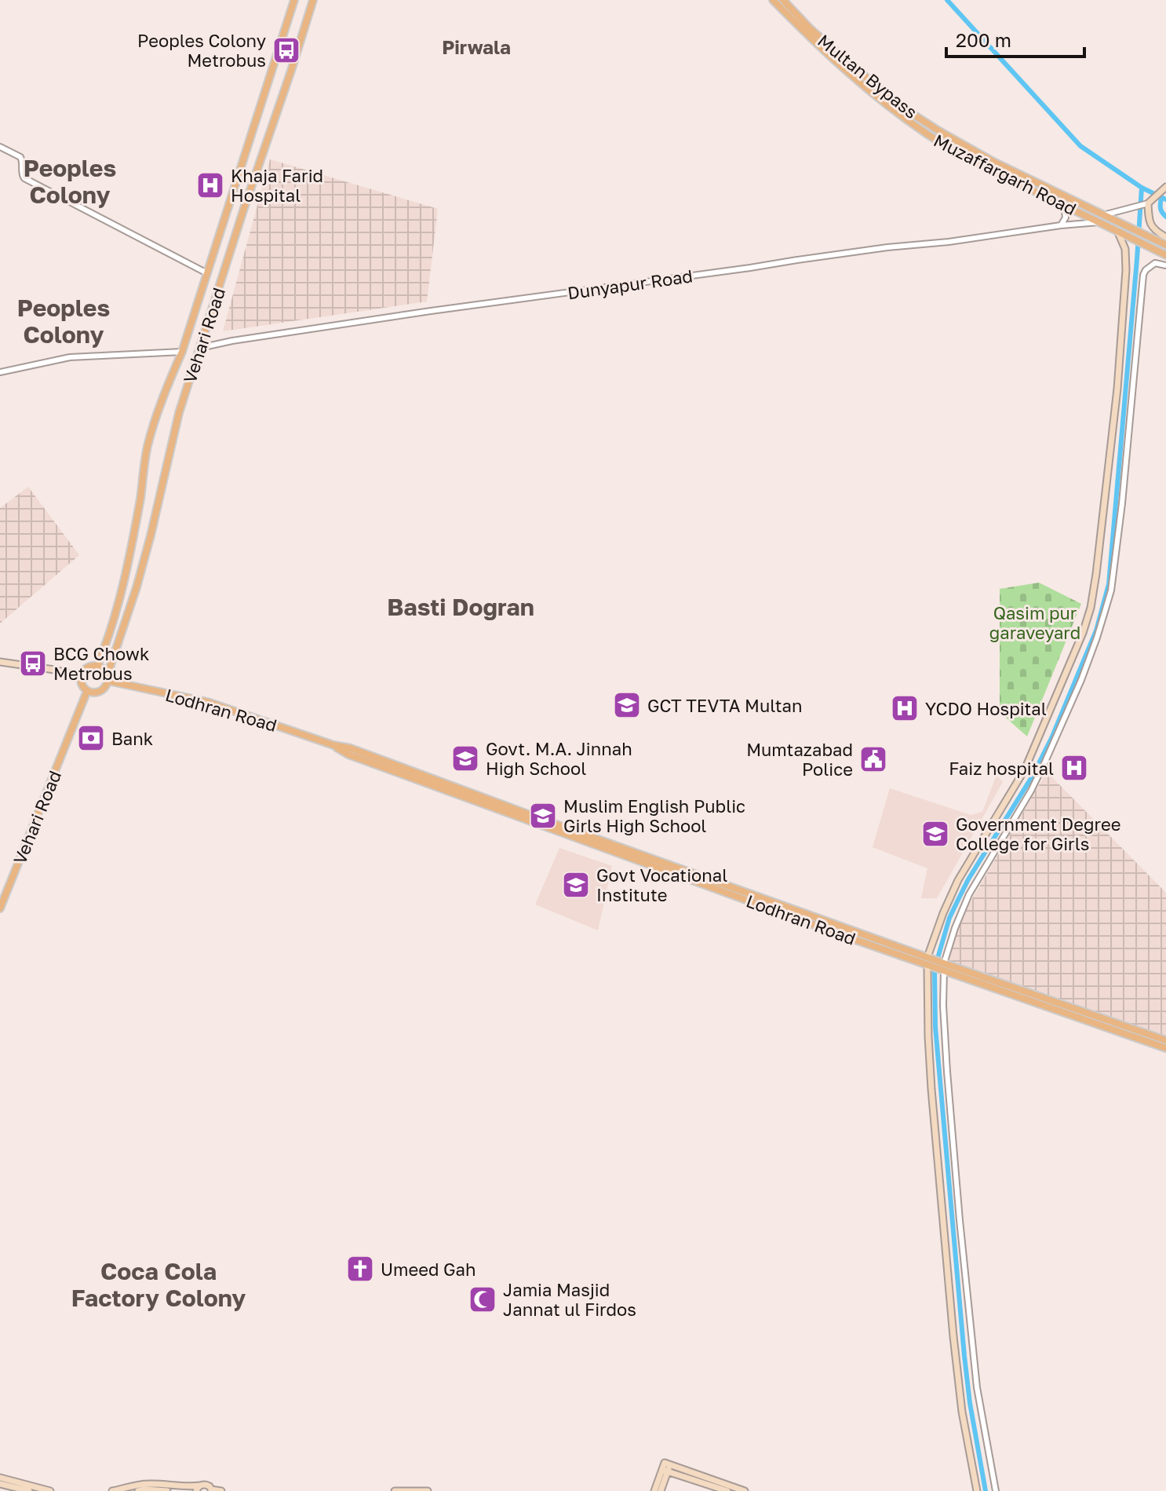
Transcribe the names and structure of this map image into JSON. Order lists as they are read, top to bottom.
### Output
{
  "streets": {
    "main road": [
      "Multan Bypass",
      "Muzaffargarh Road",
      "Vehari Road",
      "Lodhran Road"
    ],
    "street": ["Dunyapur Road"]
  },
  "crossings": [
    ["Muzaffargarh Road", "Dunyapur Road"],
    ["Dunyapur Road", "Vehari Road"],
    ["Vehari Road", "Lodhran Road"]
  ],
  "districts": [
    "Pirwala",
    "Peoples Colony",
    "Peoples Colony",
    "Basti Dogran",
    "Coca Cola Factory Colony"
  ],
  "parks": ["Qasim pur garaveyard"],
  "places": {
    "bus stop": ["Peoples Colony Metrobus", "BCG Chowk Metrobus"],
    "hospital": ["Khaja Farid Hospital", "YCDO Hospital", "Faiz hospital"],
    "school or university": [
      "GCT TEVTA Multan",
      "Govt. M.A. Jinnah High School",
      "Muslim English Public Girls High School",
      "Government Degree College for Girls",
      "Govt Vocational Institute"
    ],
    "bank": ["Bank"],
    "public building": ["Mumtazabad Police"],
    "church": ["Umeed Gah"],
    "mosque": ["Jamia Masjid Jannat ul Firdos"]
  },
  "scale_bar": "200 m"
}
